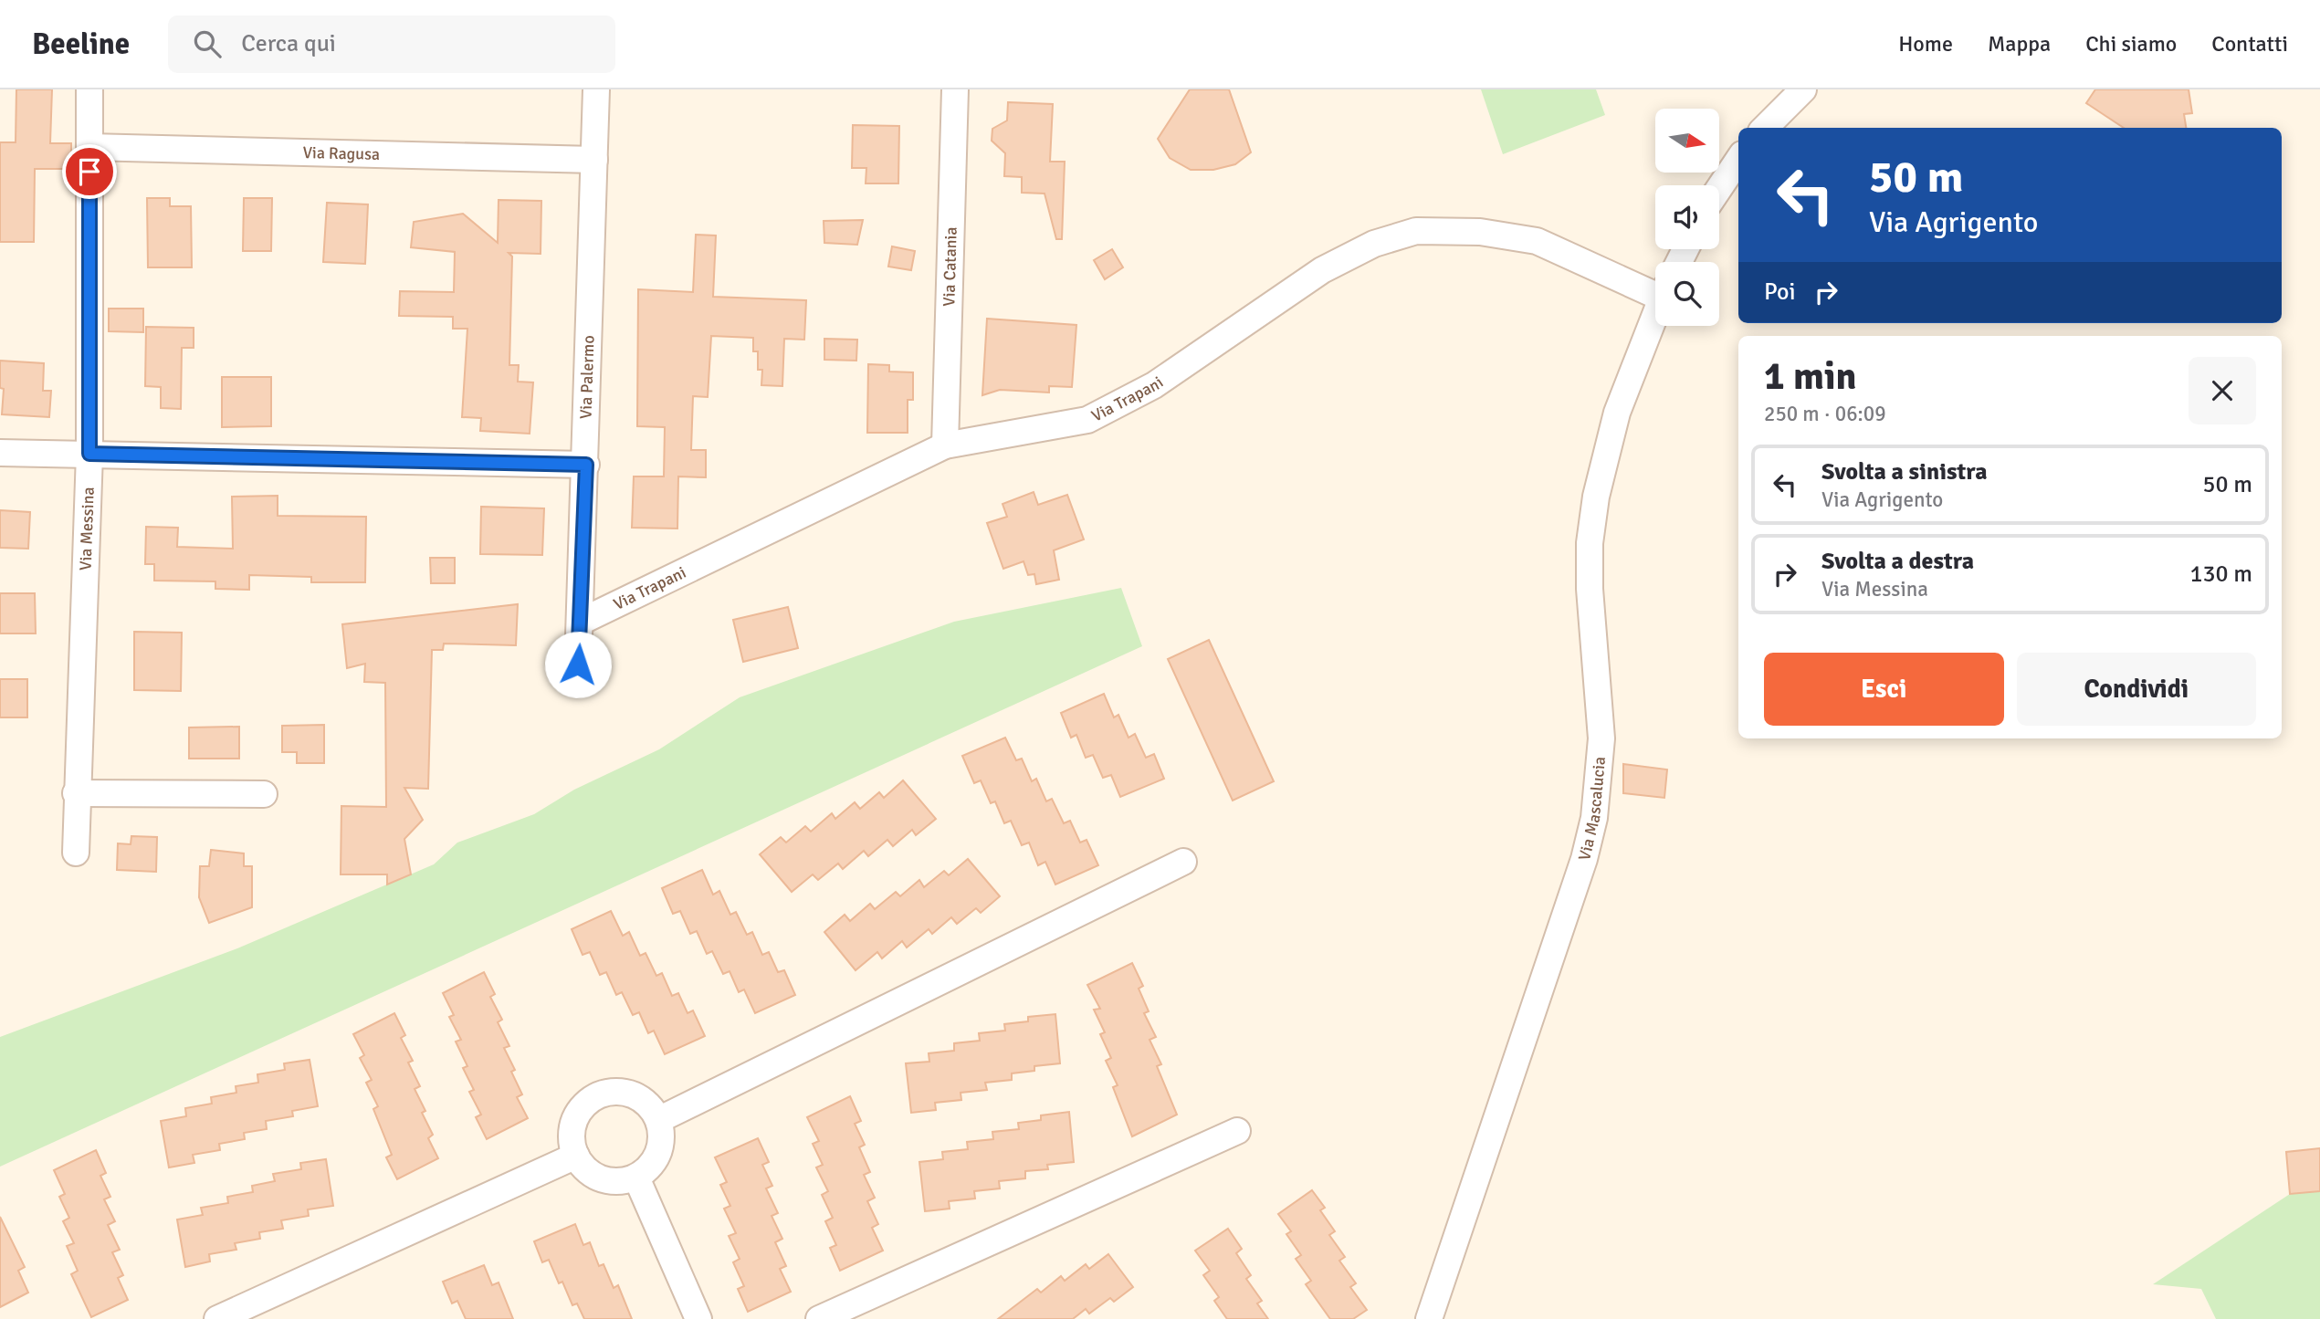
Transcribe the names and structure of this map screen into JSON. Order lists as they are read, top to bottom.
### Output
{
  "streets": {
    "street": [
      "Via Ragusa",
      "Via Catania",
      "Via Palermo",
      "Via Trapani",
      "Via Messina",
      "Via Mascalucia"
    ]
  },
  "crossings": [
    ["Via Ragusa", "Via Palermo"],
    ["Via Ragusa", "Via Messina"],
    ["Via Catania", "Via Trapani"],
    ["Via Palermo", "Via Trapani"]
  ],
  "north": "right",
  "page": {
    "header": "Beeline",
    "search": "Cerca qui",
    "nav": [
      "Home",
      "Mappa",
      "Chi siamo",
      "Contatti"
    ],
    "turn": ["50 m", "Via Agrigento"],
    "then": "Poi",
    "heading": ["1 min", "250 m · 06:09"],
    "list": [
      {
        "name": "Svolta a sinistra",
        "note": "Via Agrigento",
        "value": "50 m"
      },
      {
        "name": "Svolta a destra",
        "note": "Via Messina",
        "value": "130 m"
      }
    ],
    "buttons": ["Esci", "Condividi"]
  }
}
